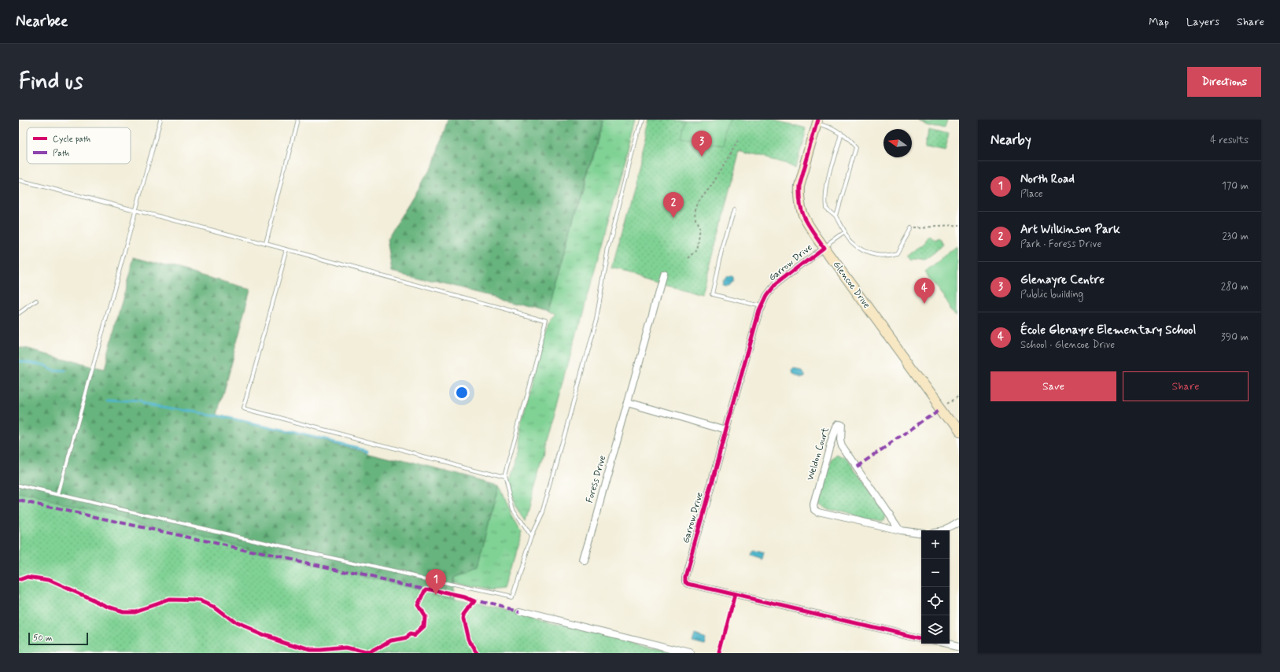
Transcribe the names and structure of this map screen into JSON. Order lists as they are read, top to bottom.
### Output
{
  "streets": {
    "street": [
      "Garrow Drive",
      "Glencoe Drive",
      "Weldon Court",
      "Foress Drive"
    ]
  },
  "crossings": [
    ["Garrow Drive", "Glencoe Drive"]
  ],
  "legend": ["Cycle path", "Path"],
  "scale_bar": "50 m",
  "north": "left",
  "page": {
    "header": "Nearbee",
    "nav": ["Map", "Layers", "Share"],
    "buttons": [
      "Directions",
      ["Save", "Share"]
    ],
    "title": "Find us",
    "heading": ["Nearby", "4 results"],
    "pins": [
      "3",
      "2",
      "4",
      "1"
    ],
    "list": [
      {
        "mark": "1",
        "name": "North Road",
        "note": "Place",
        "value": "170 m"
      },
      {
        "mark": "2",
        "name": "Art Wilkinson Park",
        "note": "Park · Foress Drive",
        "value": "230 m"
      },
      {
        "mark": "3",
        "name": "Glenayre Centre",
        "note": "Public building",
        "value": "280 m"
      },
      {
        "mark": "4",
        "name": "École Glenayre Elementary School",
        "note": "School · Glencoe Drive",
        "value": "390 m"
      }
    ],
    "map_buttons": ["+", "−"],
    "scale": "50 m"
  }
}
